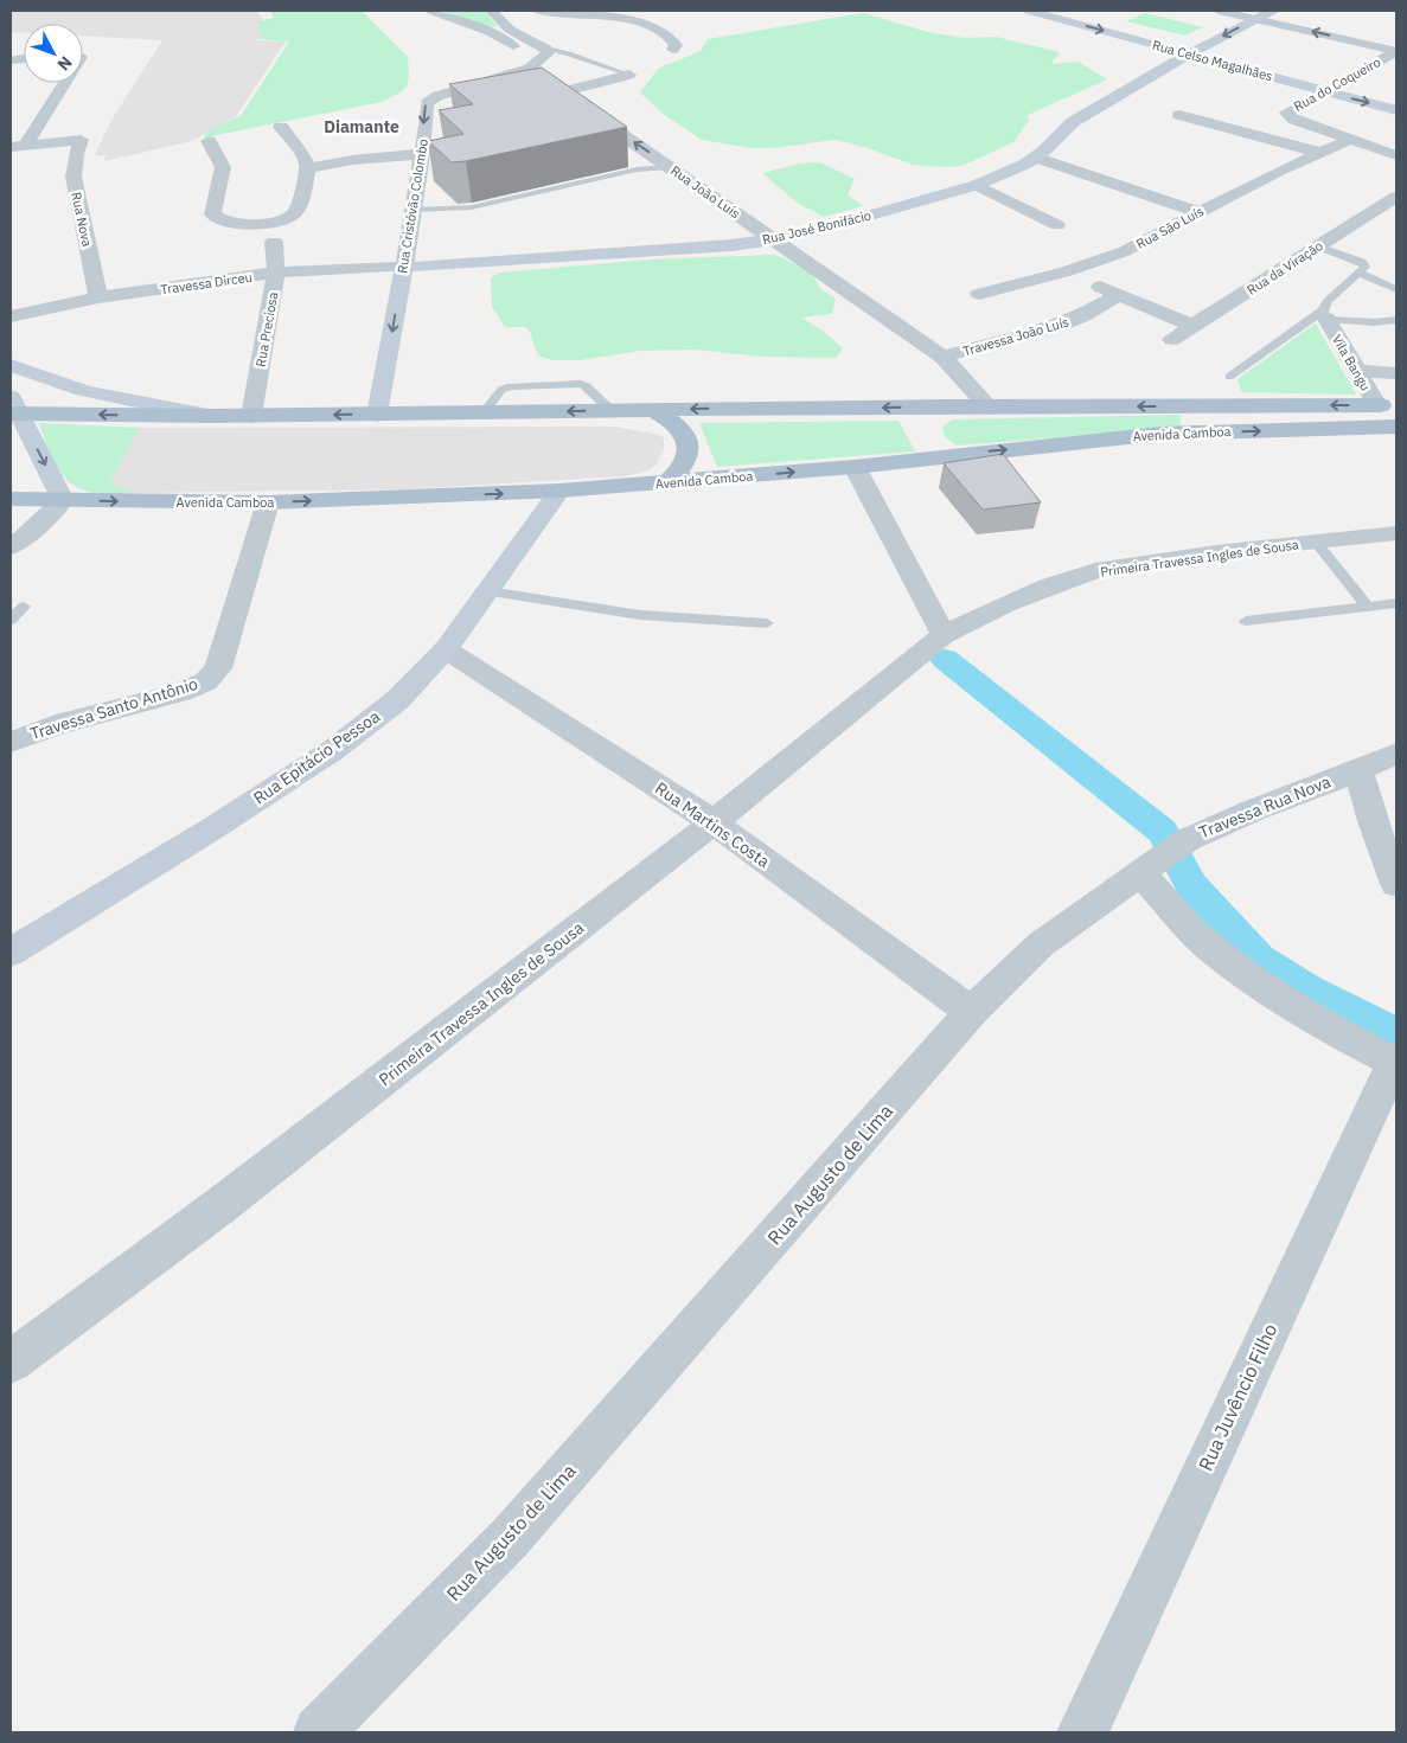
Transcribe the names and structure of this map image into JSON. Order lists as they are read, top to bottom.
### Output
{
  "streets": {
    "main road": ["Avenida Camboa"],
    "street": [
      "Rua Celso Magalhães",
      "Rua do Coqueiro",
      "Rua João Luís",
      "Rua Cristóvão Colombo",
      "Rua Nova",
      "Rua José Bonifácio",
      "Rua São Luís",
      "Rua da Viração",
      "Travessa Dirceu",
      "Rua Preciosa",
      "Travessa João Luís",
      "Vila Bangu",
      "Primeira Travessa Ingles de Sousa",
      "Travessa Santo Antônio",
      "Rua Epitácio Pessoa",
      "Travessa Rua Nova",
      "Rua Martins Costa",
      "Rua Augusto de Lima",
      "Rua Juvêncio Filho"
    ]
  },
  "crossings": [
    ["Rua Celso Magalhães", "Rua do Coqueiro"],
    ["Rua Celso Magalhães", "Rua José Bonifácio"],
    ["Rua do Coqueiro", "Rua São Luís"],
    ["Rua João Luís", "Rua Cristóvão Colombo"],
    ["Rua João Luís", "Rua José Bonifácio"],
    ["Rua João Luís", "Travessa João Luís"],
    ["Rua João Luís", "Avenida Camboa"],
    ["Rua Cristóvão Colombo", "Rua José Bonifácio"],
    ["Rua Cristóvão Colombo", "Travessa Dirceu"],
    ["Rua Cristóvão Colombo", "Avenida Camboa"],
    ["Rua Nova", "Travessa Dirceu"],
    ["Rua José Bonifácio", "Travessa Dirceu"],
    ["Travessa Dirceu", "Rua Preciosa"],
    ["Rua Preciosa", "Avenida Camboa"],
    ["Vila Bangu", "Avenida Camboa"],
    ["Avenida Camboa", "Travessa Santo Antônio"],
    ["Avenida Camboa", "Rua Epitácio Pessoa"],
    ["Primeira Travessa Ingles de Sousa", "Rua Martins Costa"],
    ["Rua Epitácio Pessoa", "Rua Martins Costa"],
    ["Travessa Rua Nova", "Rua Augusto de Lima"],
    ["Rua Martins Costa", "Rua Augusto de Lima"]
  ],
  "one_way": ["Rua Cristóvão Colombo"],
  "districts": ["Diamante"],
  "north": "bottom right"
}
